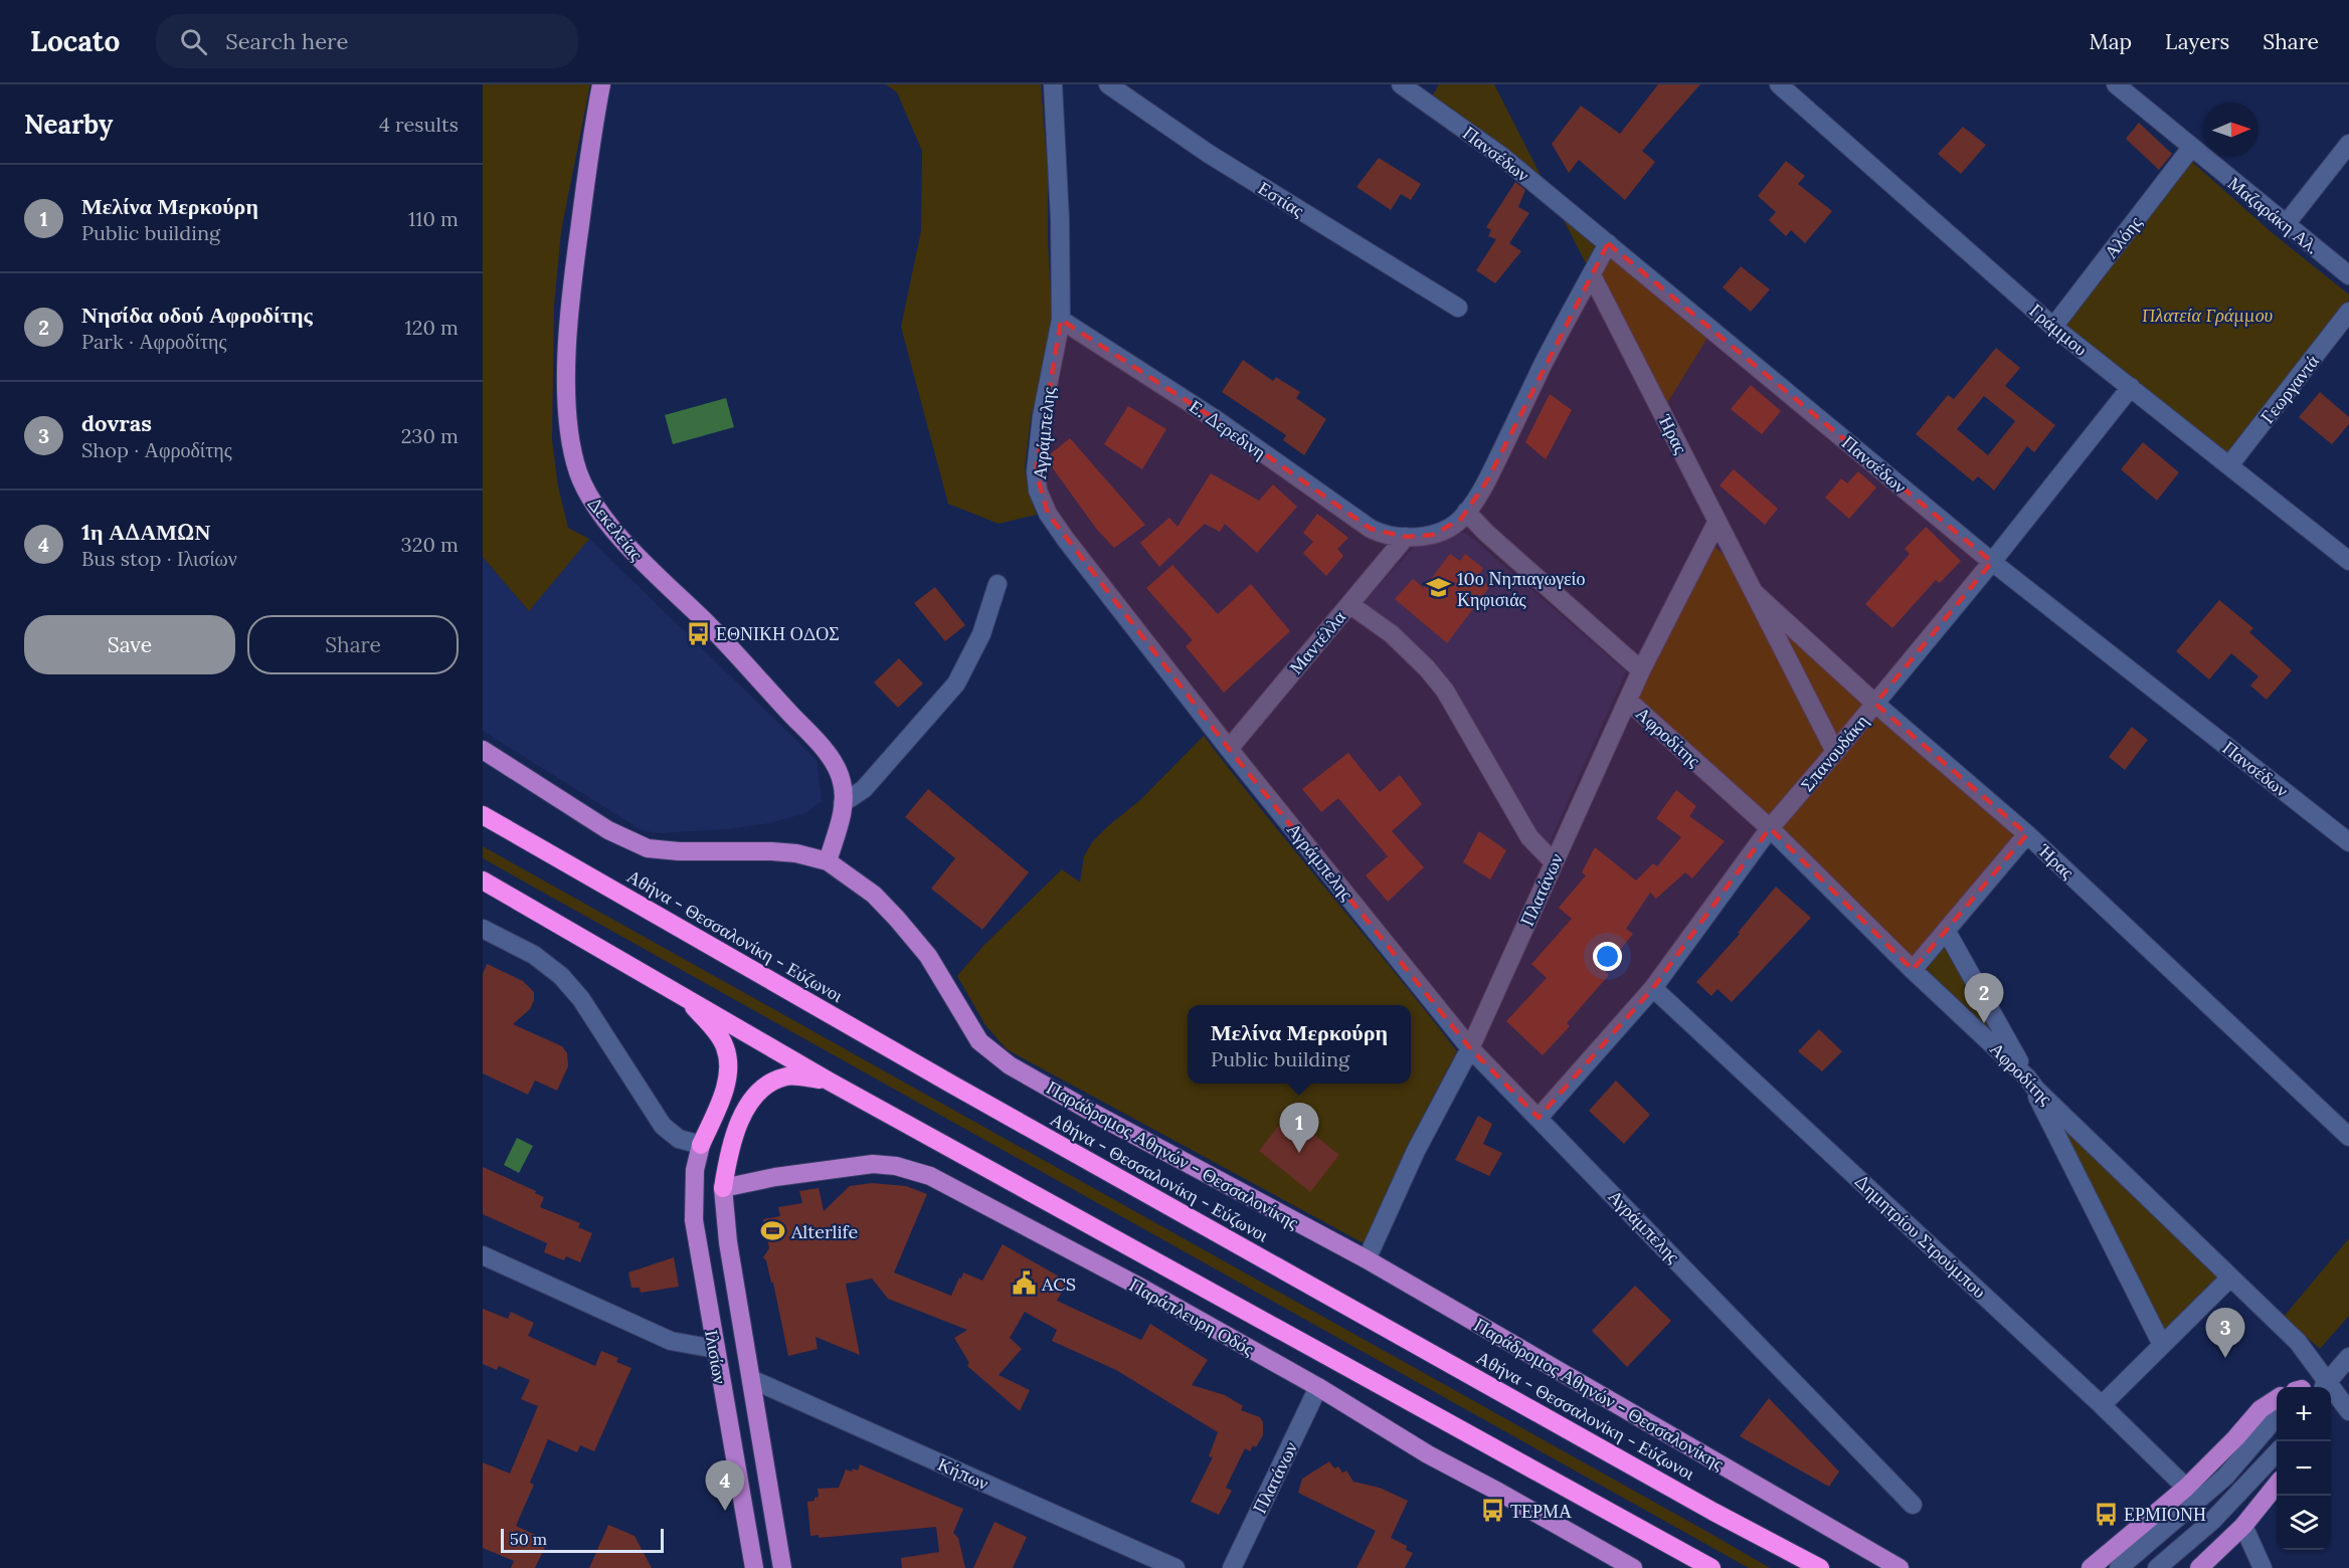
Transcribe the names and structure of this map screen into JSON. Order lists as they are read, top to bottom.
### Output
{
  "streets": {
    "highway": ["Αθήνα - Θεσσαλονίκη - Εύζωνοι"],
    "main road": [
      "Δεκελείας",
      "Παράδρομος Αθηνών - Θεσσαλονίκης",
      "Παράπλευρη Οδός",
      "Ιλισίων"
    ],
    "street": [
      "Πανσέδων",
      "Εστίας",
      "Μαζαράκη Αλ.",
      "Αλόης",
      "Γράμμου",
      "Γεωργαντά",
      "Ε. Δερεδινη",
      "Αγράμπελης",
      "Ήρας",
      "Μαντέλλα",
      "Αφροδίτης",
      "Σπανουδάκη",
      "Πλατάνων",
      "Δημητρίου Στρούμπου",
      "Κήπων"
    ]
  },
  "crossings": [
    ["Πανσέδων", "Σπανουδάκη"],
    ["Μαζαράκη Αλ.", "Αλόης"],
    ["Αλόης", "Γράμμου"],
    ["Γράμμου", "Γεωργαντά"],
    ["Γράμμου", "Σπανουδάκη"],
    ["Ε. Δερεδινη", "Αγράμπελης"],
    ["Ε. Δερεδινη", "Μαντέλλα"],
    ["Αγράμπελης", "Μαντέλλα"],
    ["Αγράμπελης", "Σπανουδάκη"],
    ["Αγράμπελης", "Πλατάνων"],
    ["Ήρας", "Σπανουδάκη"],
    ["Ήρας", "Πλατάνων"],
    ["Δεκελείας", "Παράδρομος Αθηνών - Θεσσαλονίκης"],
    ["Αφροδίτης", "Σπανουδάκη"],
    ["Αφροδίτης", "Πλατάνων"],
    ["Σπανουδάκη", "Δημητρίου Στρούμπου"],
    ["Πλατάνων", "Παράδρομος Αθηνών - Θεσσαλονίκης"],
    ["Πλατάνων", "Παράπλευρη Οδός"],
    ["Παράπλευρη Οδός", "Ιλισίων"],
    ["Ιλισίων", "Κήπων"]
  ],
  "parks": ["Πλατεία Γράμμου"],
  "places": {
    "school or university": ["10ο Νηπιαγωγείο Κηφισιάς"],
    "bus stop": ["ΕΘΝΙΚΗ ΟΔΟΣ", "ΤΕΡΜΑ", "ΕΡΜΙΟΝΗ"],
    "sports": ["Alterlife"],
    "public building": ["ACS"]
  },
  "scale_bar": "50 m",
  "north": "right",
  "page": {
    "header": "Locato",
    "search": "Search here",
    "nav": ["Map", "Layers", "Share"],
    "heading": ["Nearby", "4 results"],
    "list": [
      {
        "mark": "1",
        "name": "Μελίνα Μερκούρη",
        "note": "Public building",
        "value": "110 m"
      },
      {
        "mark": "2",
        "name": "Νησίδα οδού Αφροδίτης",
        "note": "Park · Αφροδίτης",
        "value": "120 m"
      },
      {
        "mark": "3",
        "name": "dovras",
        "note": "Shop · Αφροδίτης",
        "value": "230 m"
      },
      {
        "mark": "4",
        "name": "1η ΑΔΑΜΩΝ",
        "note": "Bus stop · Ιλισίων",
        "value": "320 m"
      }
    ],
    "buttons": ["Save", "Share"],
    "pins": [
      "2",
      "1",
      "3",
      "4"
    ],
    "popup": ["Μελίνα Μερκούρη", "Public building"],
    "map_buttons": ["+", "−"],
    "scale": "50 m"
  }
}
